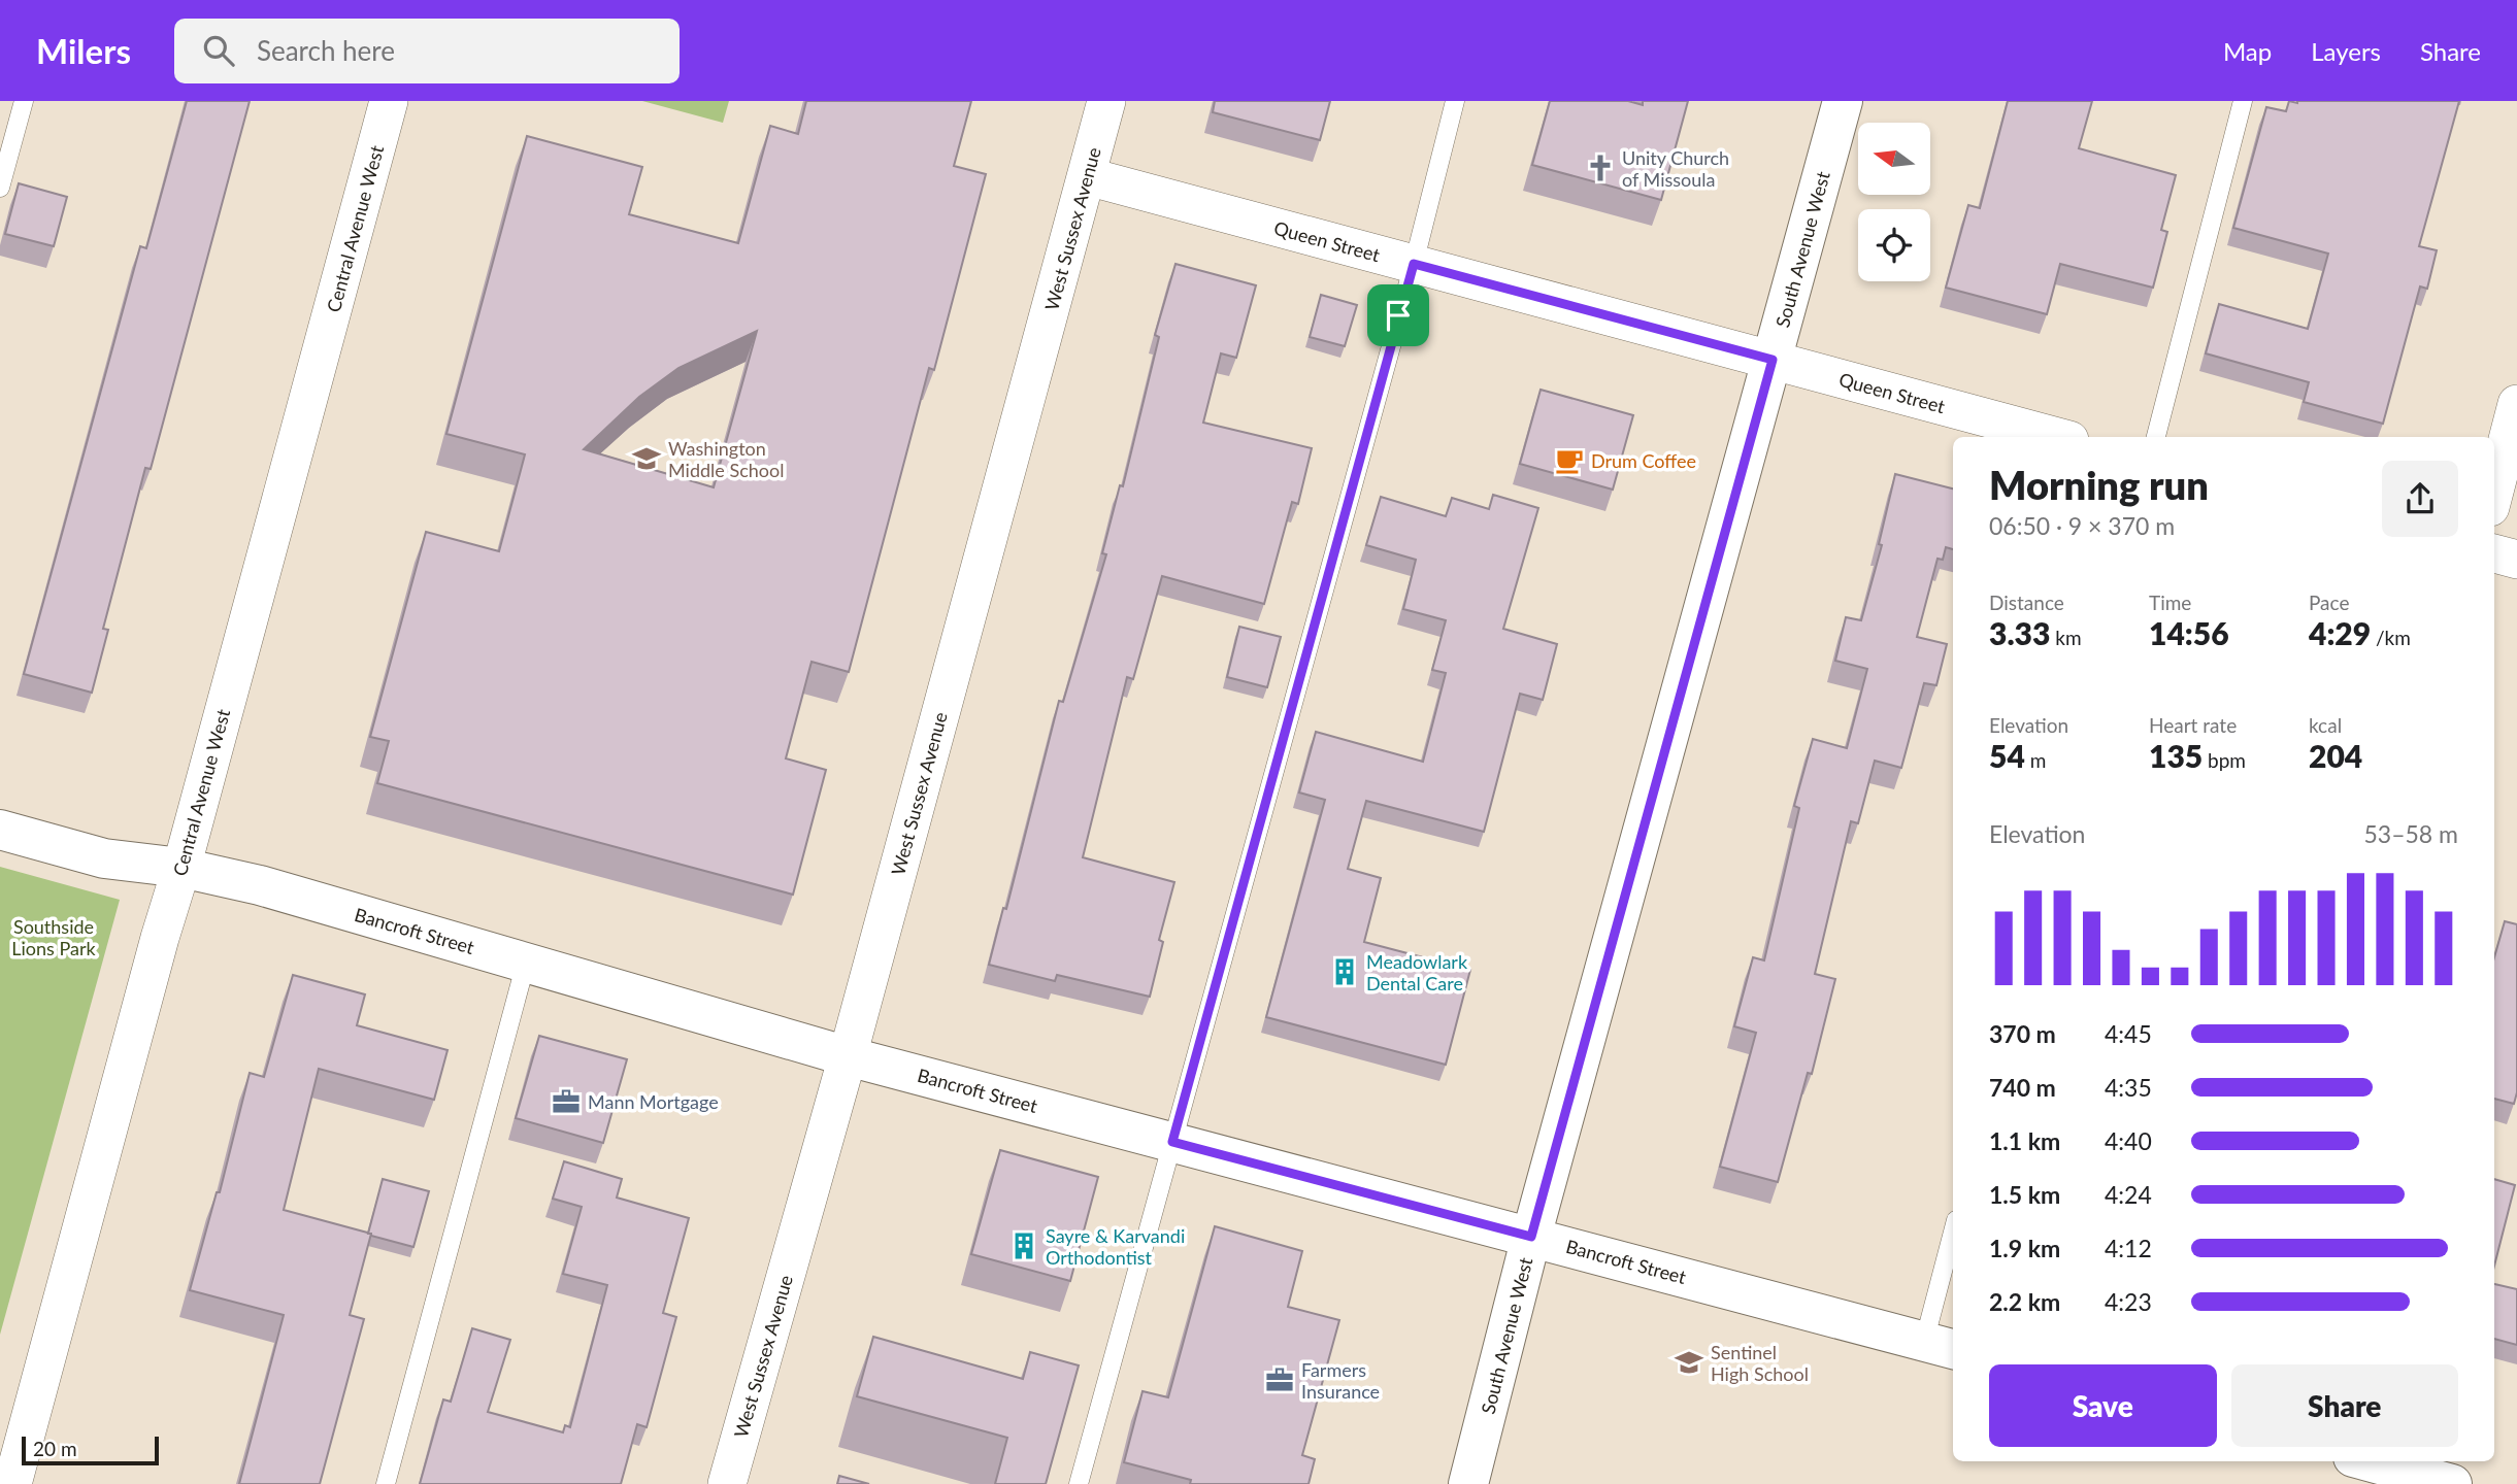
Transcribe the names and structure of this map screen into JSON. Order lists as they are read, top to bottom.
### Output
{
  "streets": {
    "street": [
      "Central Avenue West",
      "West Sussex Avenue",
      "Queen Street",
      "South Avenue West",
      "Bancroft Street"
    ]
  },
  "crossings": [
    ["Central Avenue West", "Bancroft Street"],
    ["West Sussex Avenue", "Queen Street"],
    ["West Sussex Avenue", "Bancroft Street"],
    ["Queen Street", "South Avenue West"],
    ["South Avenue West", "Bancroft Street"]
  ],
  "parks": ["Southside Lions Park"],
  "places": {
    "church": ["Unity Church of Missoula"],
    "school or university": ["Washington Middle School", "Sentinel High School"],
    "cafe": ["Drum Coffee"],
    "building": ["Meadowlark Dental Care", "Sayre & Karvandi Orthodontist"],
    "office": ["Mann Mortgage", "Farmers Insurance"]
  },
  "scale_bar": "20 m",
  "north": "left",
  "page": {
    "header": "Milers",
    "search": "Search here",
    "nav": ["Map", "Layers", "Share"],
    "heading": ["Morning run", "06:50 · 9 × 370 m"],
    "stats": [
      ["Distance", "3.33 km"],
      ["Time", "14:56"],
      ["Pace", "4:29 /km"],
      ["Elevation", "54 m"],
      ["Heart rate", "135 bpm"],
      ["kcal", "204"]
    ],
    "chart": ["Elevation", "53–58 m"],
    "list": [
      {
        "name": "370 m",
        "note": "4:45"
      },
      {
        "name": "740 m",
        "note": "4:35"
      },
      {
        "name": "1.1 km",
        "note": "4:40"
      },
      {
        "name": "1.5 km",
        "note": "4:24"
      },
      {
        "name": "1.9 km",
        "note": "4:12"
      },
      {
        "name": "2.2 km",
        "note": "4:23"
      }
    ],
    "buttons": ["Save", "Share"],
    "scale": "20 m"
  }
}
